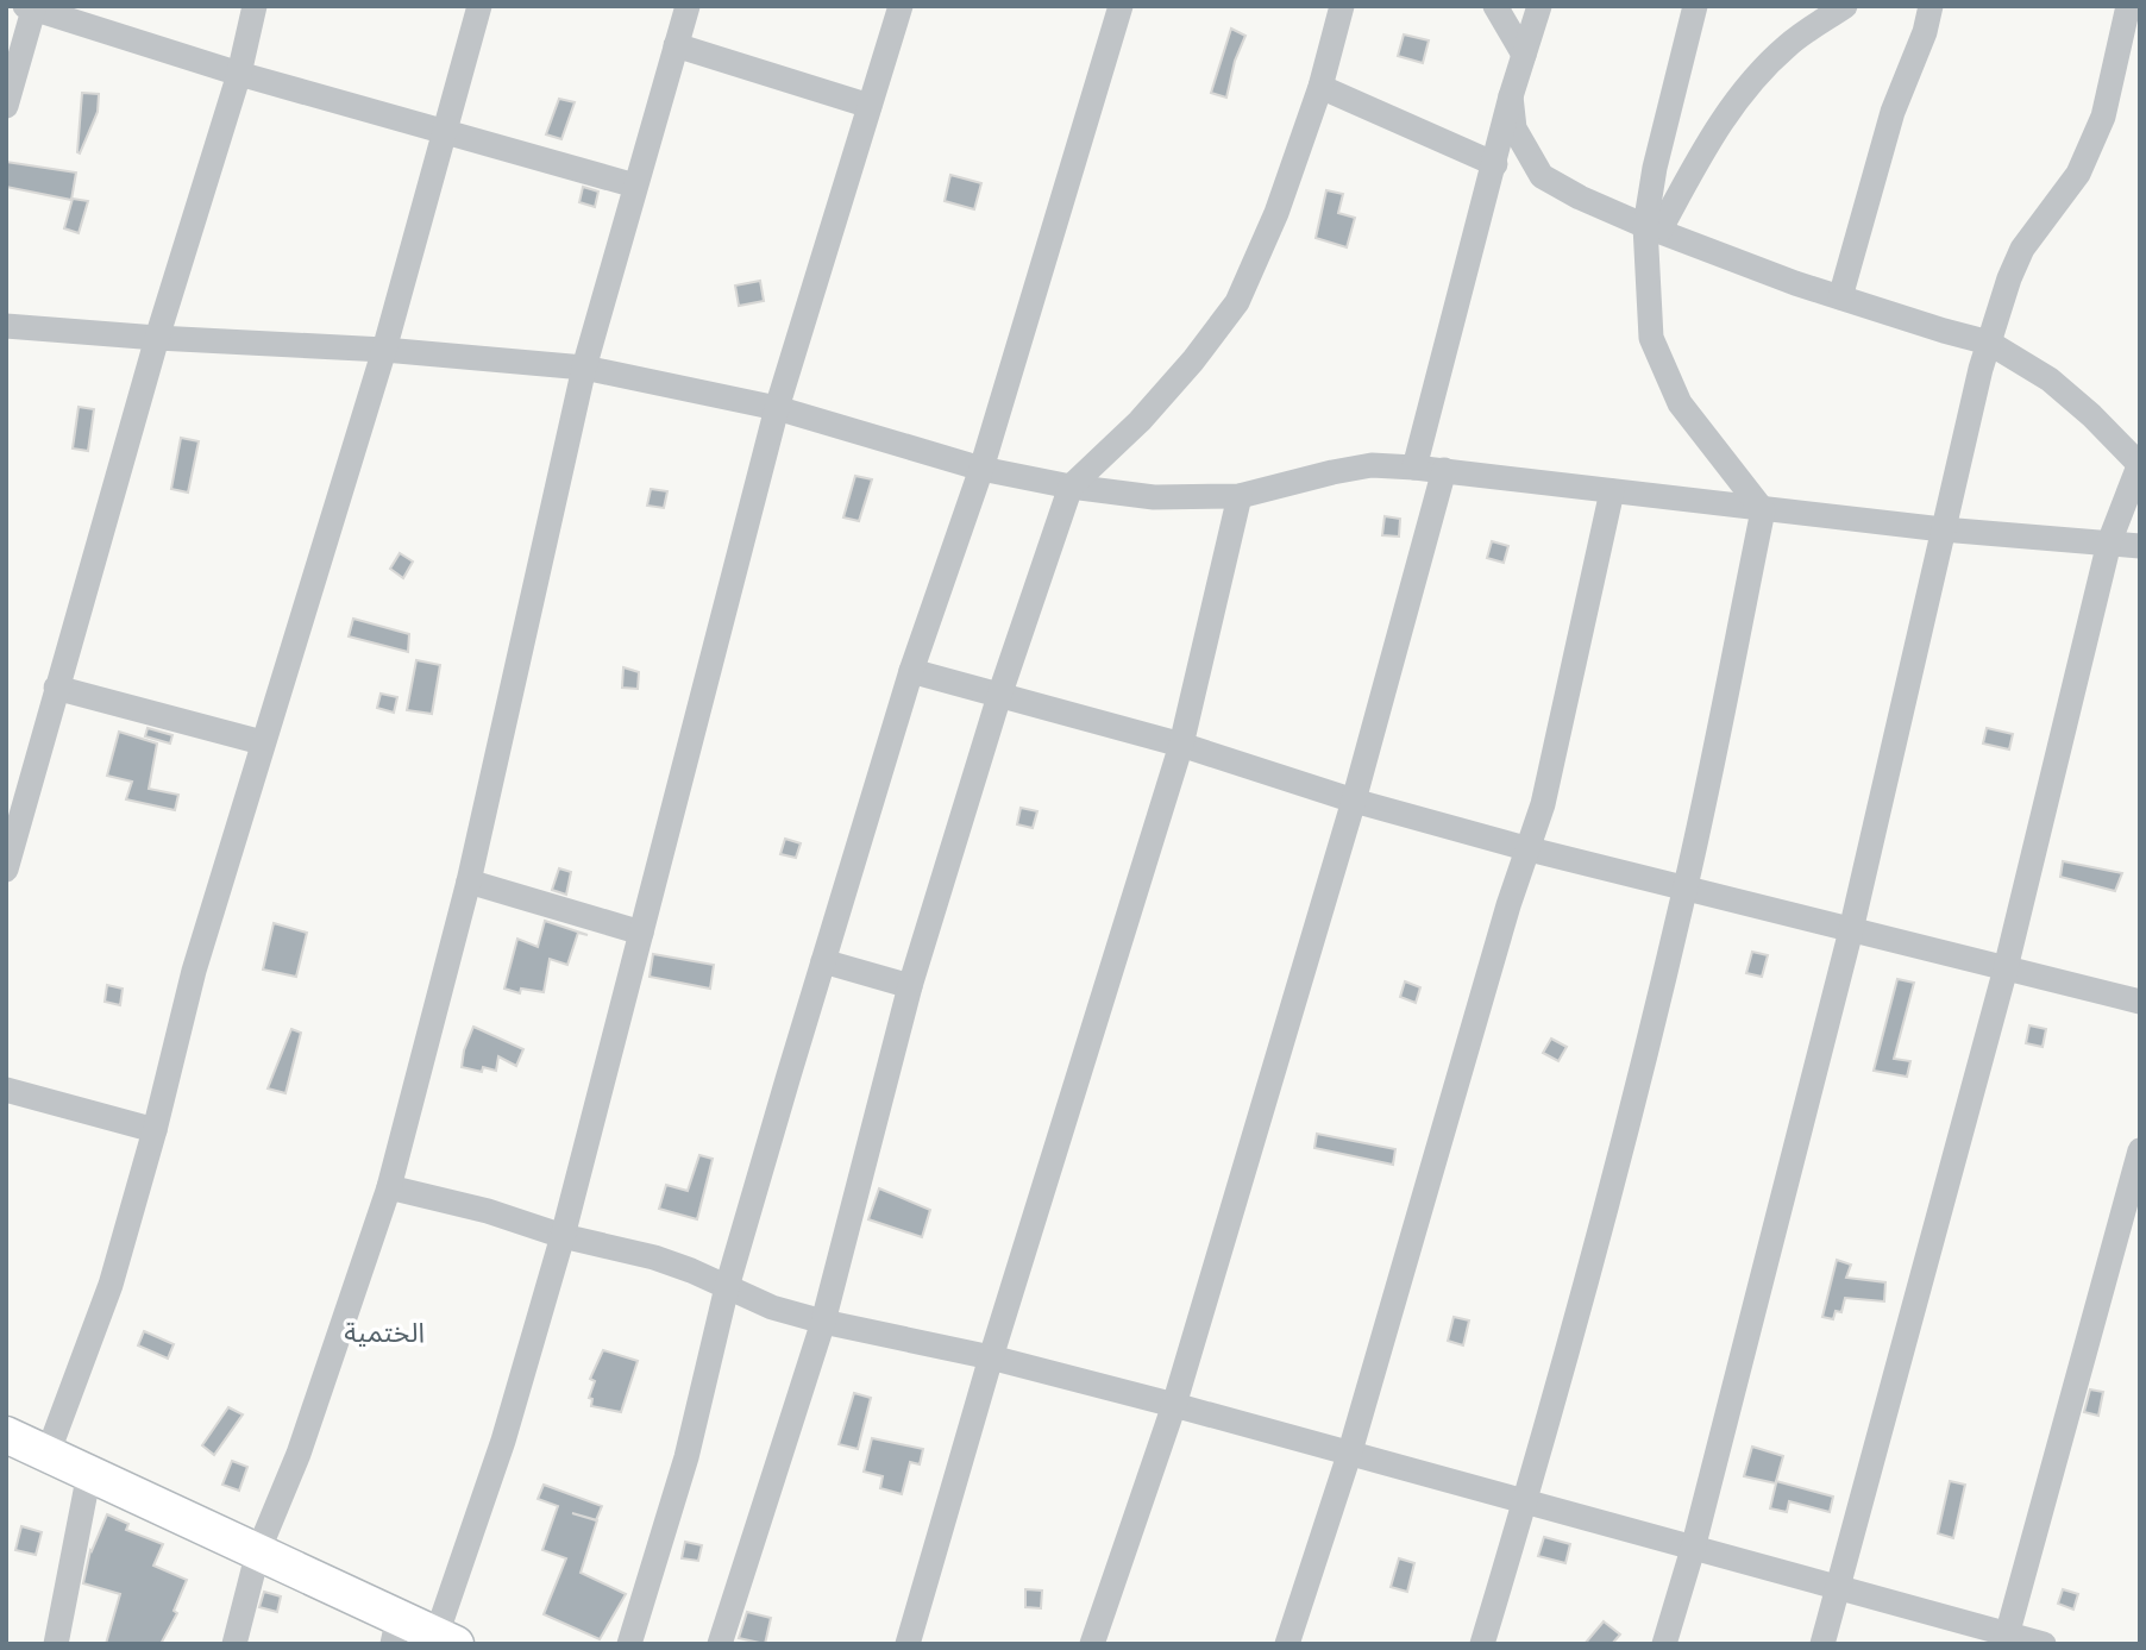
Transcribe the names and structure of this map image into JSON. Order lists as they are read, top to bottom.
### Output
{
  "districts": ["الختمية"]
}
